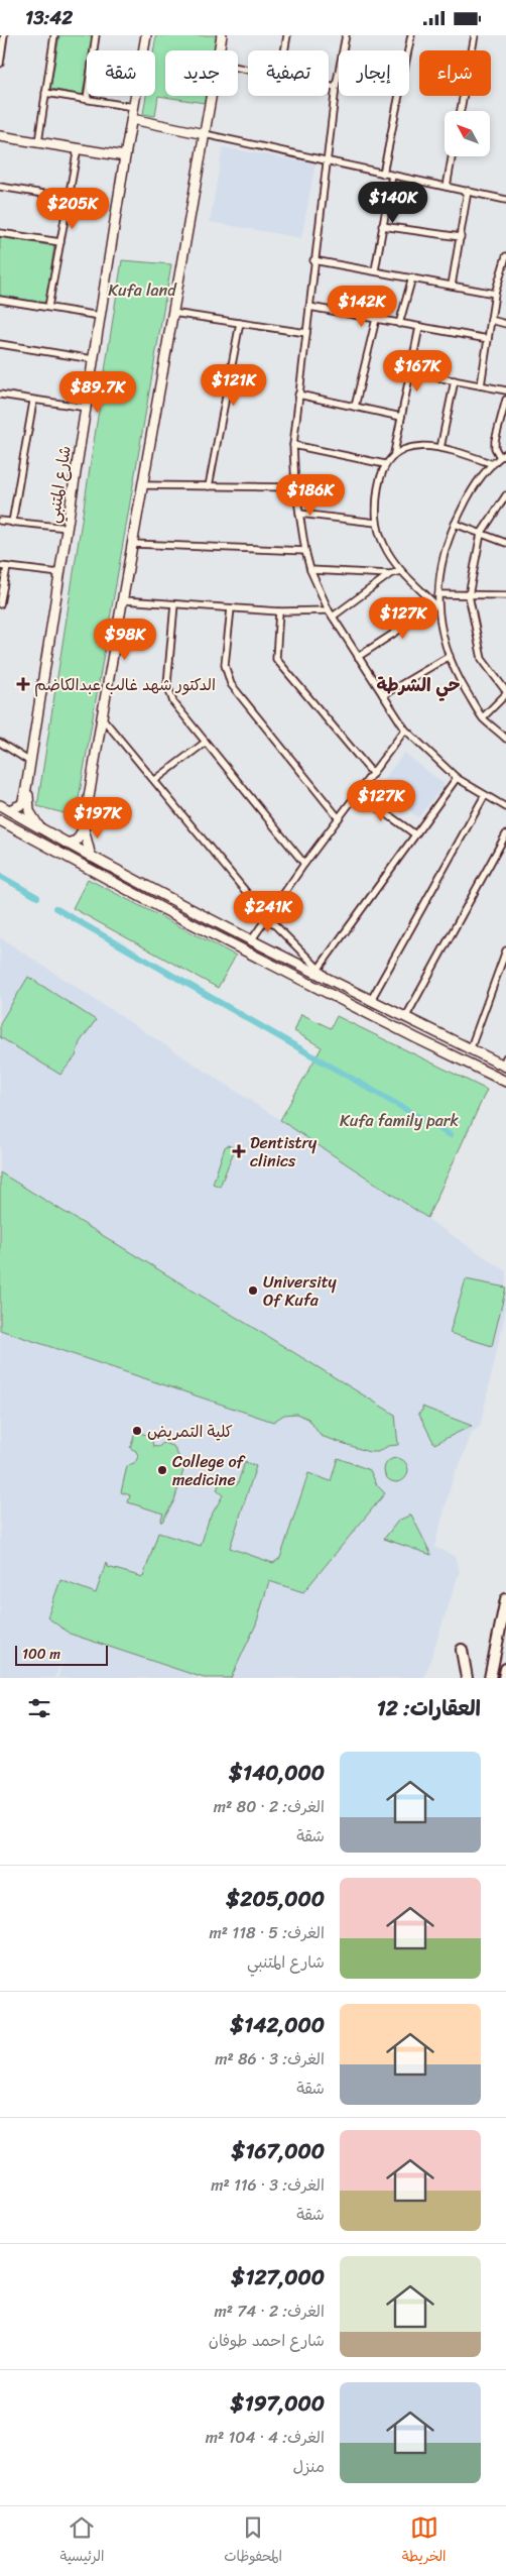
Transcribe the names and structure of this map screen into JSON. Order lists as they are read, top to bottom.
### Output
{
  "streets": {
    "street": ["شارع المتنبي"]
  },
  "districts": ["حي الشرطة"],
  "parks": ["Kufa land", "Kufa family park"],
  "places": {
    "health": ["الدكتور شهد غالب عبدالكاضم", "Dentistry clinics"],
    "other": ["University Of Kufa", "كلية التمريض", "College of medicine"]
  },
  "scale_bar": "100 m",
  "north": "top left",
  "page": {
    "status": "13:42",
    "chip": [
      "شراء",
      "إيجار",
      "تصفية",
      "جديد",
      "شقة"
    ],
    "price": [
      "$140K",
      "$205K",
      "$142K",
      "$167K",
      "$121K",
      "$89.7K",
      "$186K",
      "$127K",
      "$98K",
      "$127K",
      "$197K",
      "$241K"
    ],
    "scale": "100 m",
    "heading": "العقارات: 12",
    "list": [
      {
        "name": "$140,000",
        "note": "الغرف: 2 · 80 m² · شقة"
      },
      {
        "name": "$205,000",
        "note": "الغرف: 5 · 118 m² · شارع المتنبي"
      },
      {
        "name": "$142,000",
        "note": "الغرف: 3 · 86 m² · شقة"
      },
      {
        "name": "$167,000",
        "note": "الغرف: 3 · 116 m² · شقة"
      },
      {
        "name": "$127,000",
        "note": "الغرف: 2 · 74 m² · شارع احمد طوفان"
      },
      {
        "name": "$197,000",
        "note": "الغرف: 4 · 104 m² · منزل"
      }
    ],
    "tabs": ["الخريطة", "المحفوظات", "الرئيسية"]
  }
}
